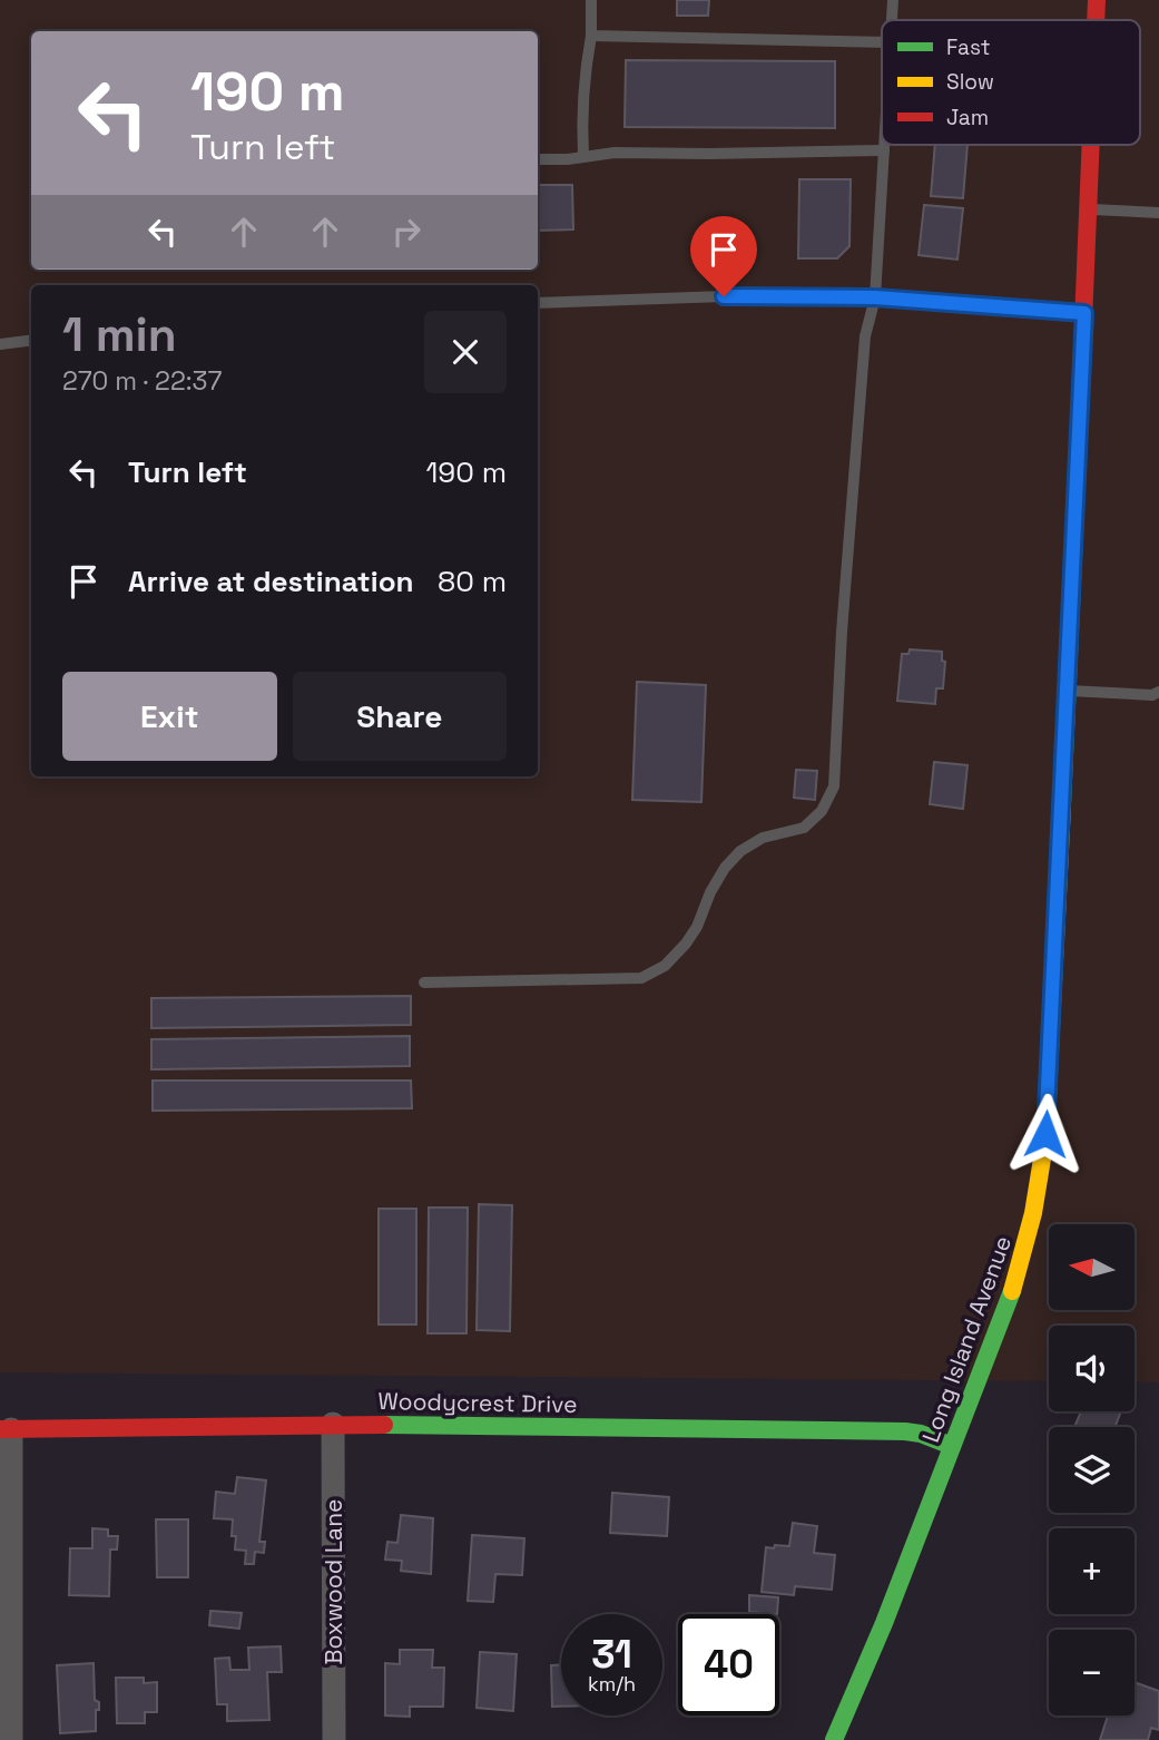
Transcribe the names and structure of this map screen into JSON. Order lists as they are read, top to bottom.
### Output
{
  "streets": {
    "street": ["Long Island Avenue", "Woodycrest Drive", "Boxwood Lane"]
  },
  "crossings": [
    ["Long Island Avenue", "Woodycrest Drive"],
    ["Woodycrest Drive", "Boxwood Lane"]
  ],
  "legend": ["Fast", "Slow", "Jam"],
  "north": "left",
  "page": {
    "turn": ["190 m", "Turn left"],
    "heading": ["1 min", "270 m · 22:37"],
    "list": [
      {
        "name": "Turn left",
        "value": "190 m"
      },
      {
        "name": "Arrive at destination",
        "value": "80 m"
      }
    ],
    "buttons": ["Exit", "Share"],
    "map_buttons": ["+", "−"],
    "speed": "31 km/h",
    "limit": "40"
  }
}
